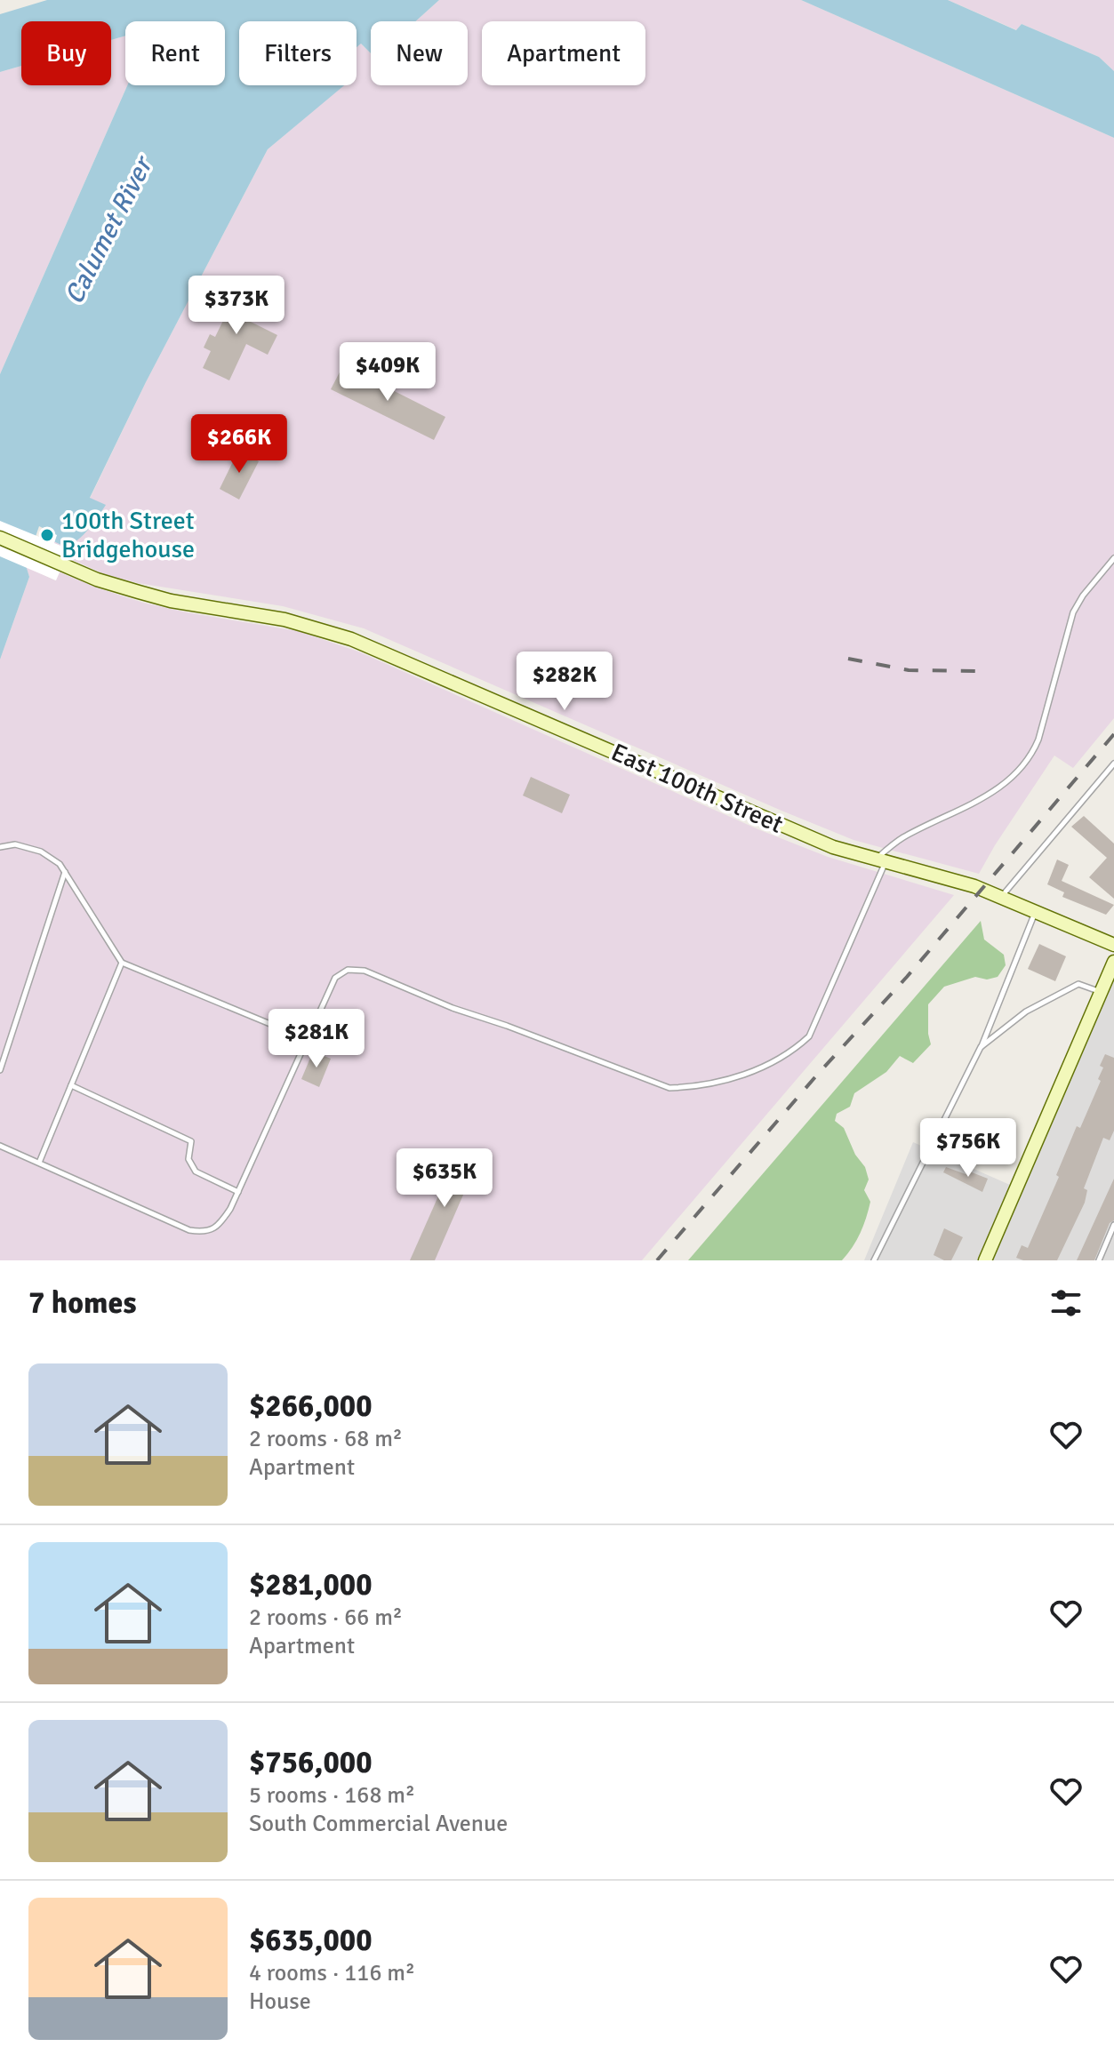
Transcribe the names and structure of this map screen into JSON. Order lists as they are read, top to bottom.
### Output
{
  "streets": {
    "main road": ["East 100th Street"]
  },
  "water": ["Calumet River"],
  "places": ["100th Street Bridgehouse"],
  "page": {
    "chip": [
      "Buy",
      "Rent",
      "Filters",
      "New",
      "Apartment"
    ],
    "price": [
      "$373K",
      "$409K",
      "$266K",
      "$282K",
      "$281K",
      "$756K",
      "$635K"
    ],
    "heading": "7 homes",
    "list": [
      {
        "name": "$266,000",
        "note": "2 rooms · 68 m² · Apartment"
      },
      {
        "name": "$281,000",
        "note": "2 rooms · 66 m² · Apartment"
      },
      {
        "name": "$756,000",
        "note": "5 rooms · 168 m² · South Commercial Avenue"
      },
      {
        "name": "$635,000",
        "note": "4 rooms · 116 m² · House"
      }
    ]
  }
}
